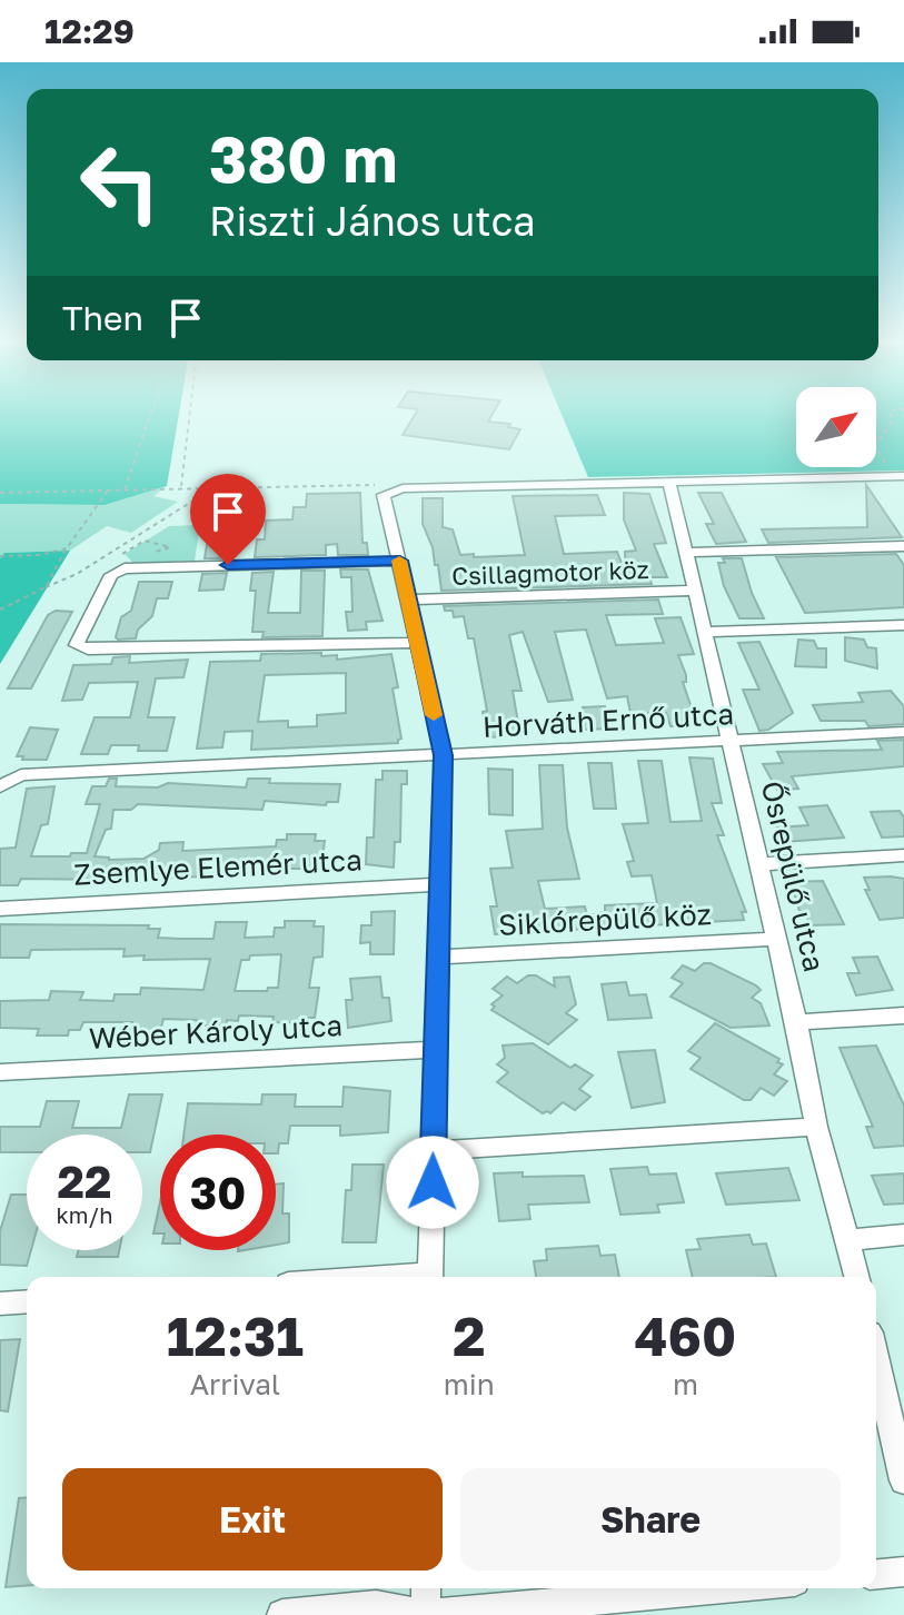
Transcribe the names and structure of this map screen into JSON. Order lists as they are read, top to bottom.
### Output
{
  "streets": {
    "street": [
      "Csillagmotor köz",
      "Horváth Ernő utca",
      "Zsemlye Elemér utca",
      "Ősrepülő utca",
      "Siklórepülő köz",
      "Wéber Károly utca"
    ]
  },
  "crossings": [
    ["Csillagmotor köz", "Ősrepülő utca"],
    ["Horváth Ernő utca", "Ősrepülő utca"],
    ["Ősrepülő utca", "Siklórepülő köz"]
  ],
  "north": "top right",
  "page": {
    "status": "12:29",
    "turn": ["380 m", "Riszti János utca"],
    "then": "Then",
    "speed": "22 km/h",
    "limit": "30",
    "eta": [
      "12:31",
      "Arrival",
      "2",
      "min",
      "460",
      "m"
    ],
    "buttons": ["Exit", "Share"]
  }
}
